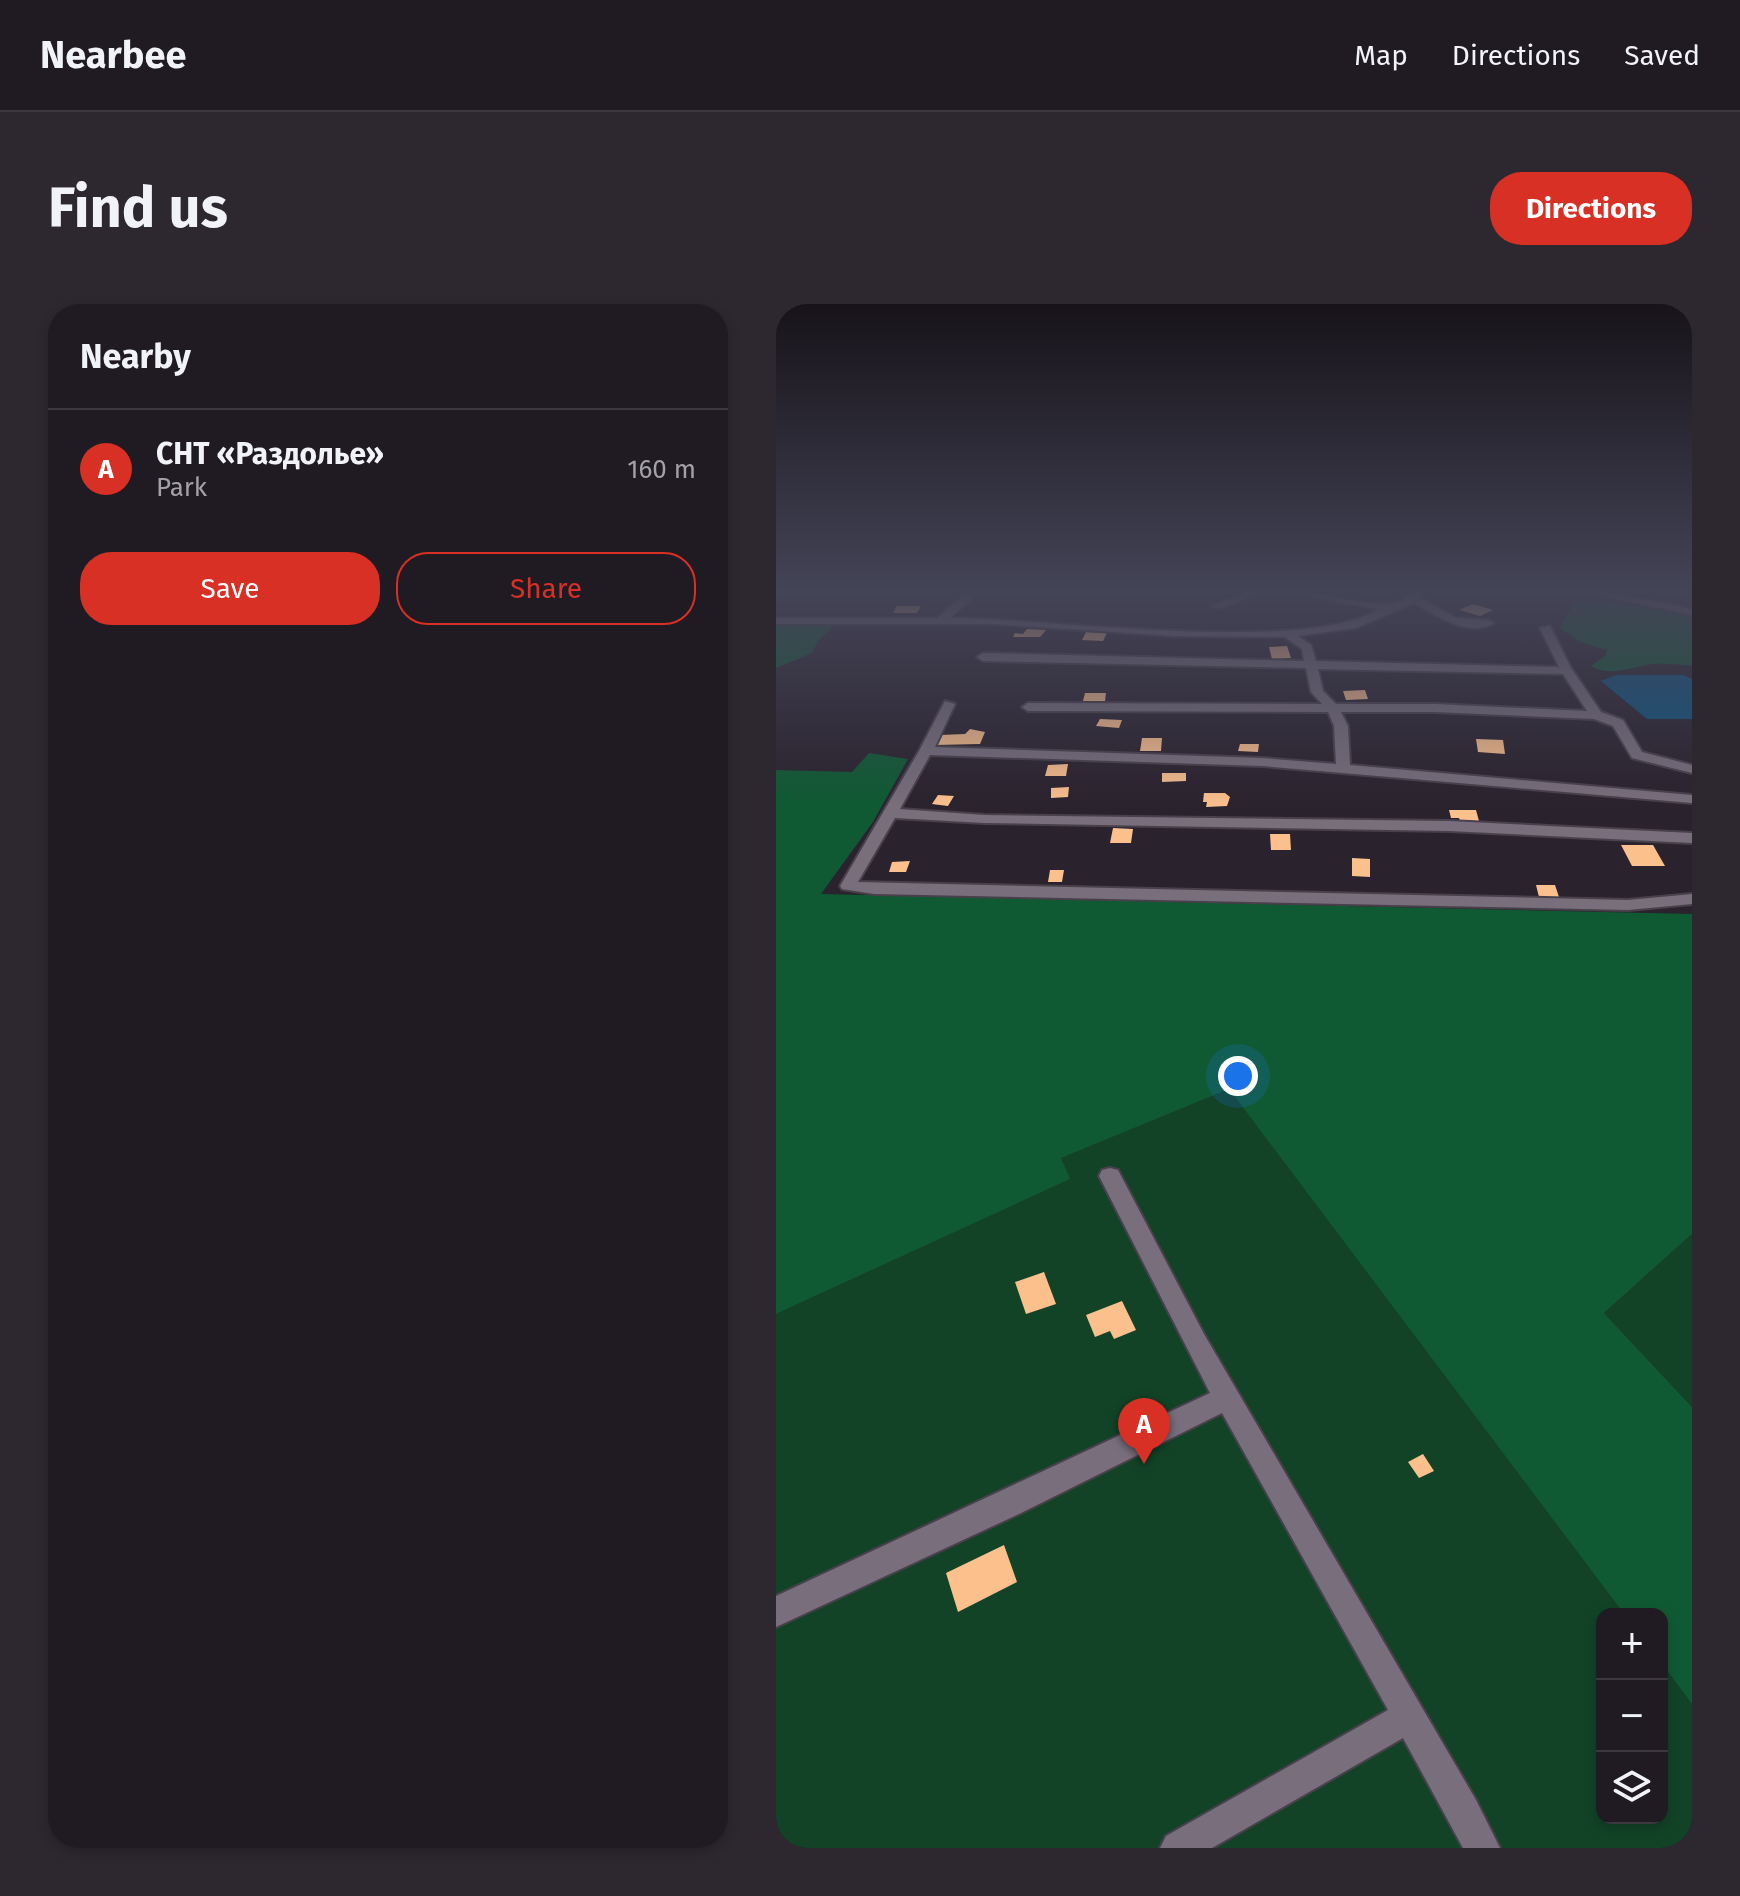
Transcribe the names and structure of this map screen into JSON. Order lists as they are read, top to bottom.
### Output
{
  "page": {
    "header": "Nearbee",
    "nav": ["Map", "Directions", "Saved"],
    "buttons": [
      "Directions",
      ["Save", "Share"]
    ],
    "title": "Find us",
    "heading": "Nearby",
    "list": [
      {
        "mark": "A",
        "name": "СНТ «Раздолье»",
        "note": "Park",
        "value": "160 m"
      }
    ],
    "pins": "A",
    "map_buttons": ["+", "−"]
  }
}
